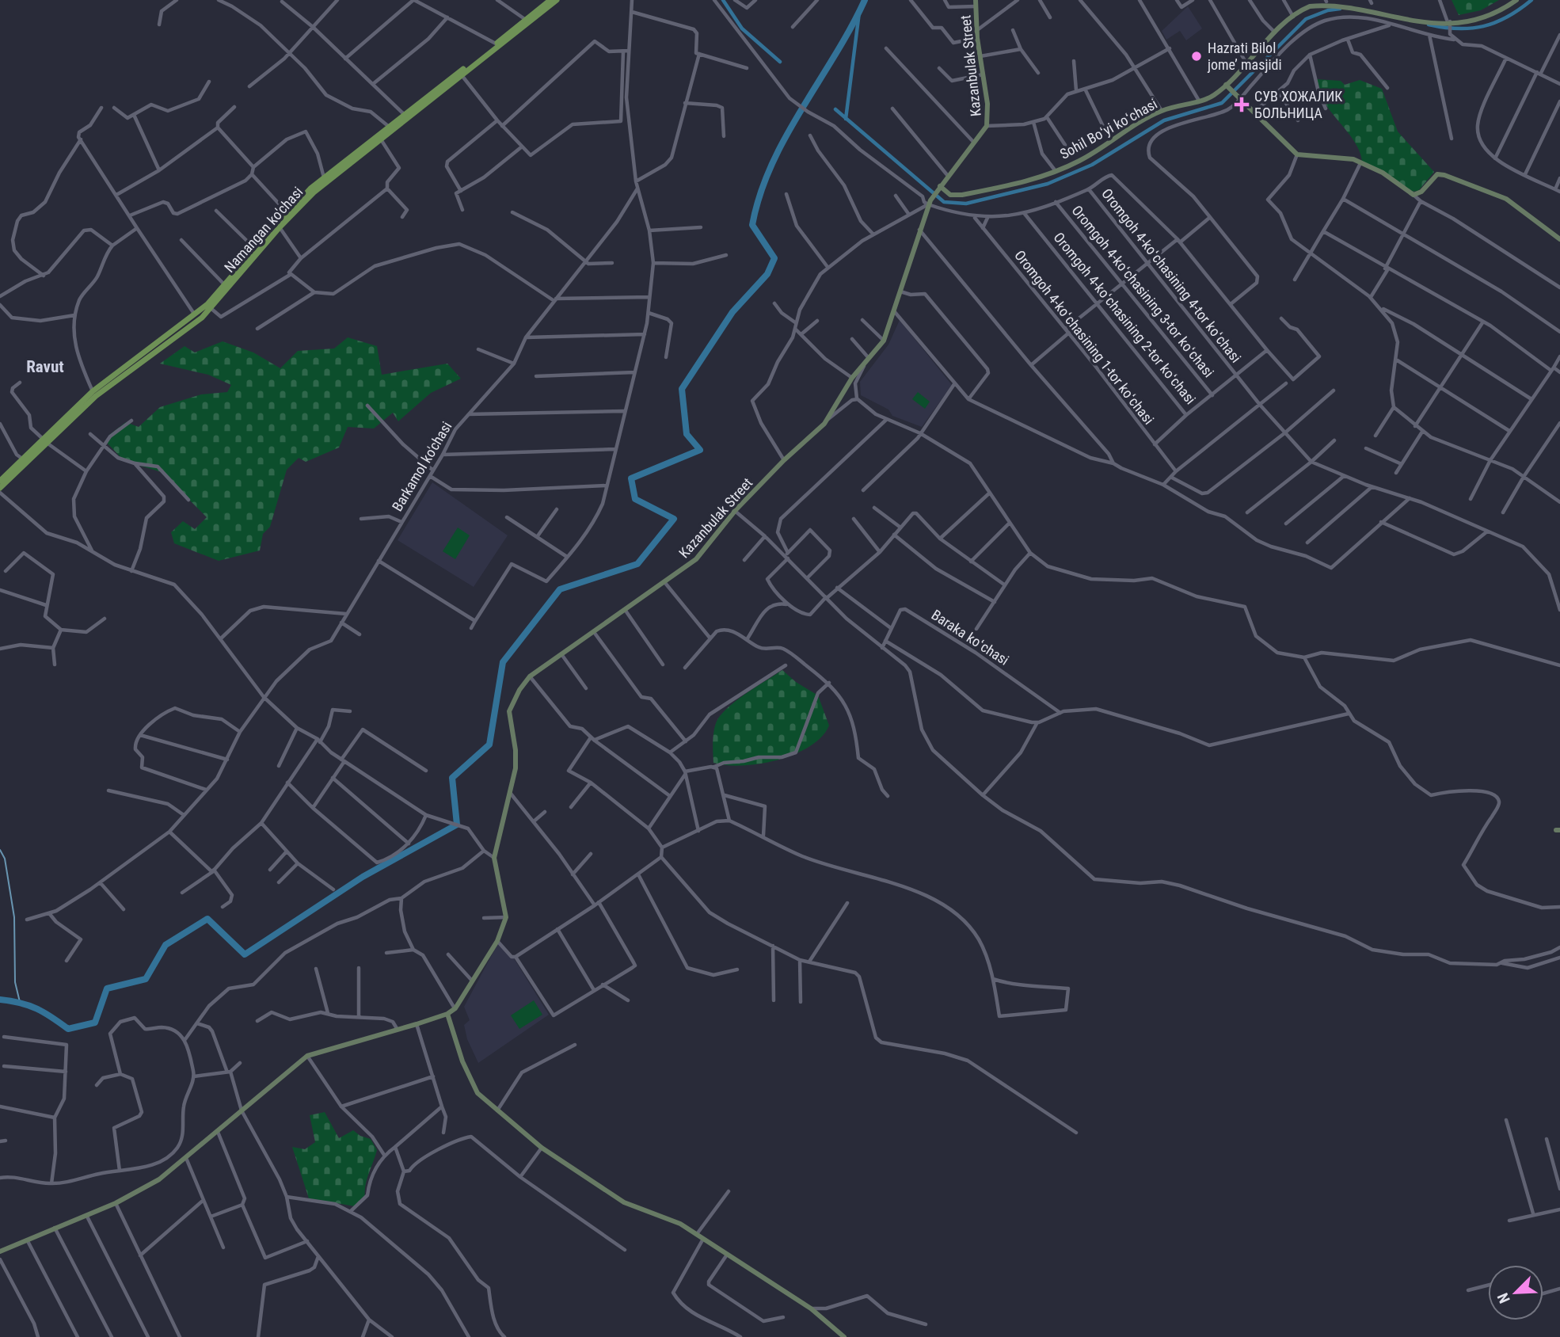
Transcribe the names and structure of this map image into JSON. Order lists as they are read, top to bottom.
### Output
{
  "streets": {
    "main road": ["Kazanbulak Street", "Sohil Boʻyi koʻchasi", "Namangan ko'chasi"],
    "street": [
      "Oromgoh 4-koʻchasining 4-tor koʻchasi",
      "Oromgoh 4-koʻchasining 3-tor koʻchasi",
      "Oromgoh 4-koʻchasining 2-tor koʻchasi",
      "Oromgoh 4-koʻchasining 1-tor koʻchasi",
      "Barkamol ko'chasi",
      "Baraka koʻchasi"
    ]
  },
  "crossings": [
    ["Kazanbulak Street", "Sohil Boʻyi koʻchasi"],
    ["Oromgoh 4-koʻchasining 4-tor koʻchasi", "Oromgoh 4-koʻchasining 2-tor koʻchasi"],
    ["Oromgoh 4-koʻchasining 3-tor koʻchasi", "Oromgoh 4-koʻchasining 2-tor koʻchasi"]
  ],
  "districts": ["Ravut"],
  "places": {
    "other": ["Hazrati Bilol jome’ masjidi"],
    "health": ["СУВ ХОЖАЛИК БОЛЬНИЦА"]
  },
  "north": "bottom left"
}
